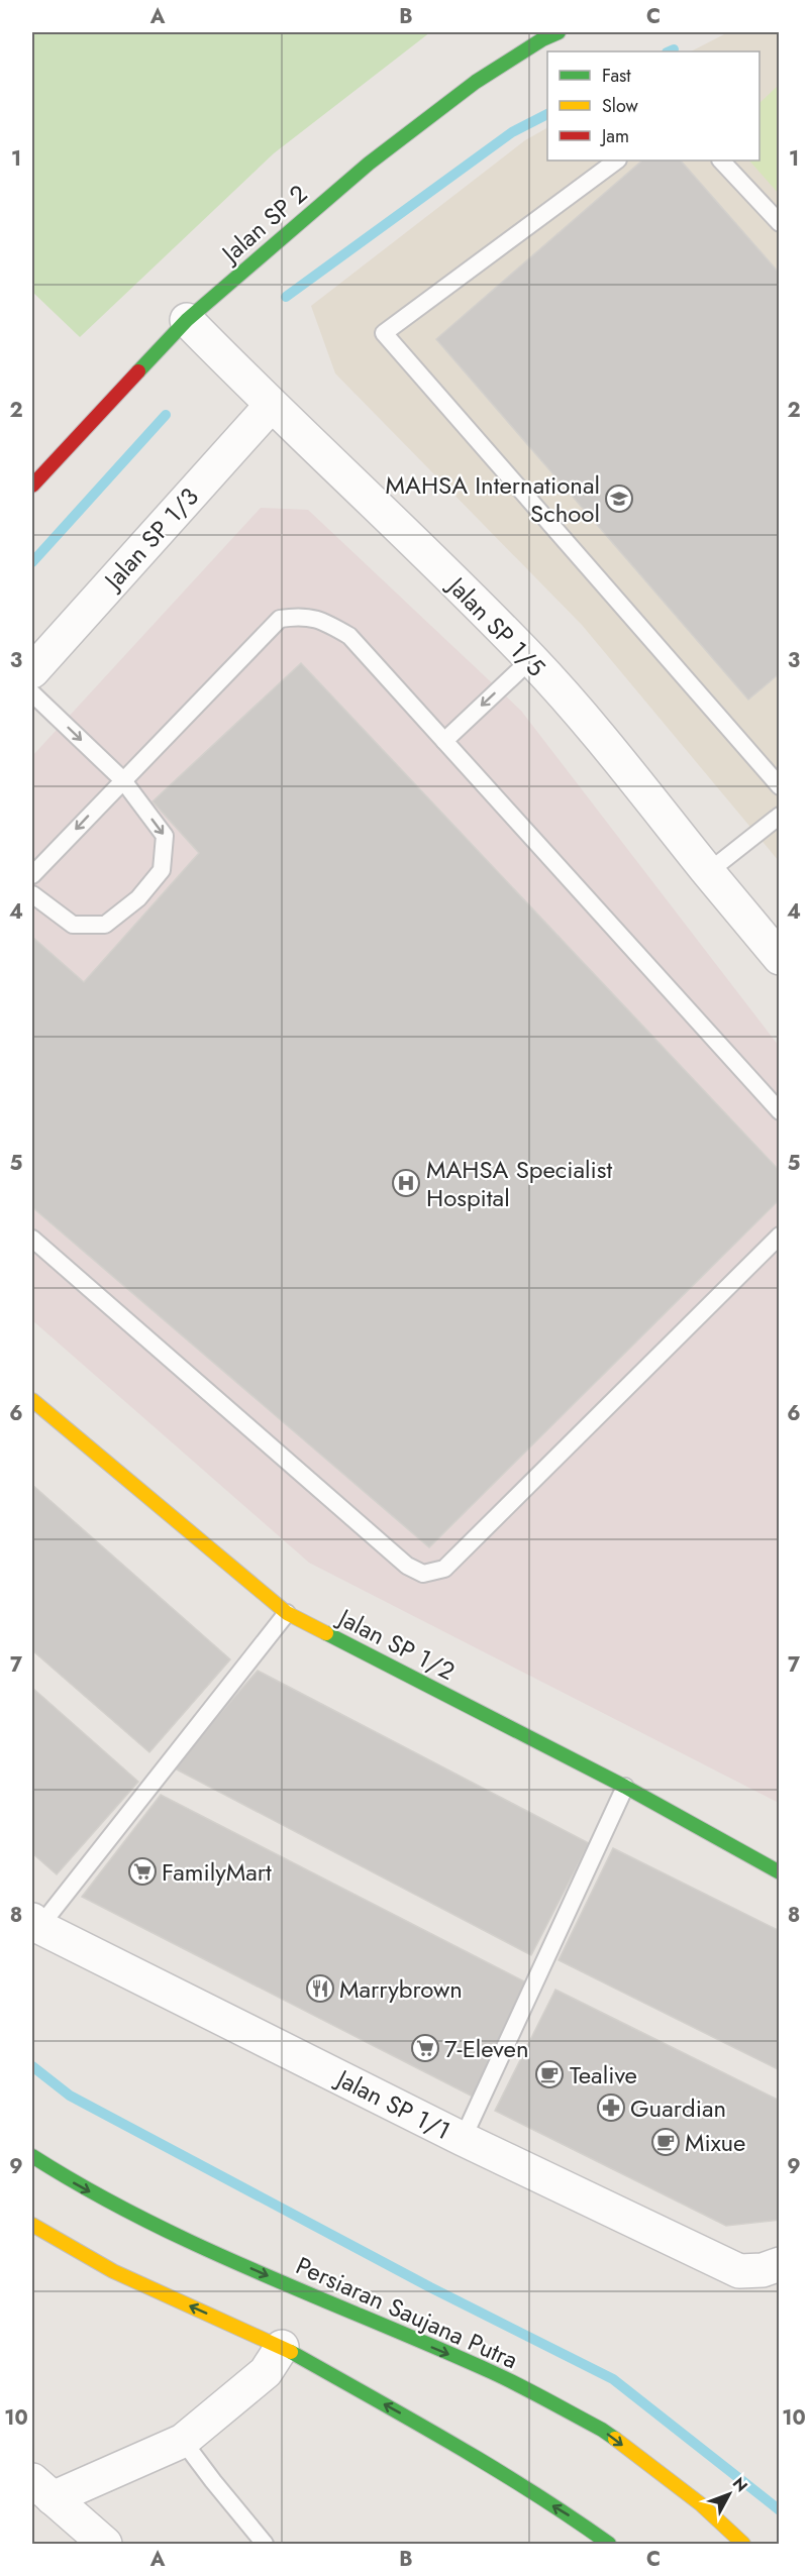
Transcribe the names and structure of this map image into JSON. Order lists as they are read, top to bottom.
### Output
{
  "streets": {
    "street": [
      "Jalan SP 2",
      "Jalan SP 1/3",
      "Jalan SP 1/5",
      "Jalan SP 1/2",
      "Jalan SP 1/1",
      "Persiaran Saujana Putra"
    ]
  },
  "crossings": [
    ["Jalan SP 2", "Jalan SP 1/5"],
    ["Jalan SP 1/3", "Jalan SP 1/5"]
  ],
  "places": {
    "school or university": ["MAHSA International School"],
    "hospital": ["MAHSA Specialist Hospital"],
    "supermarket": ["FamilyMart", "7-Eleven"],
    "restaurant": ["Marrybrown"],
    "cafe": ["Tealive", "Mixue"],
    "pharmacy": ["Guardian"]
  },
  "legend": ["Fast", "Slow", "Jam"],
  "north": "top right",
  "grid": {
    "columns": ["A", "B", "C"],
    "rows": [
      "1",
      "2",
      "3",
      "4",
      "5",
      "6",
      "7",
      "8",
      "9",
      "10"
    ]
  }
}
